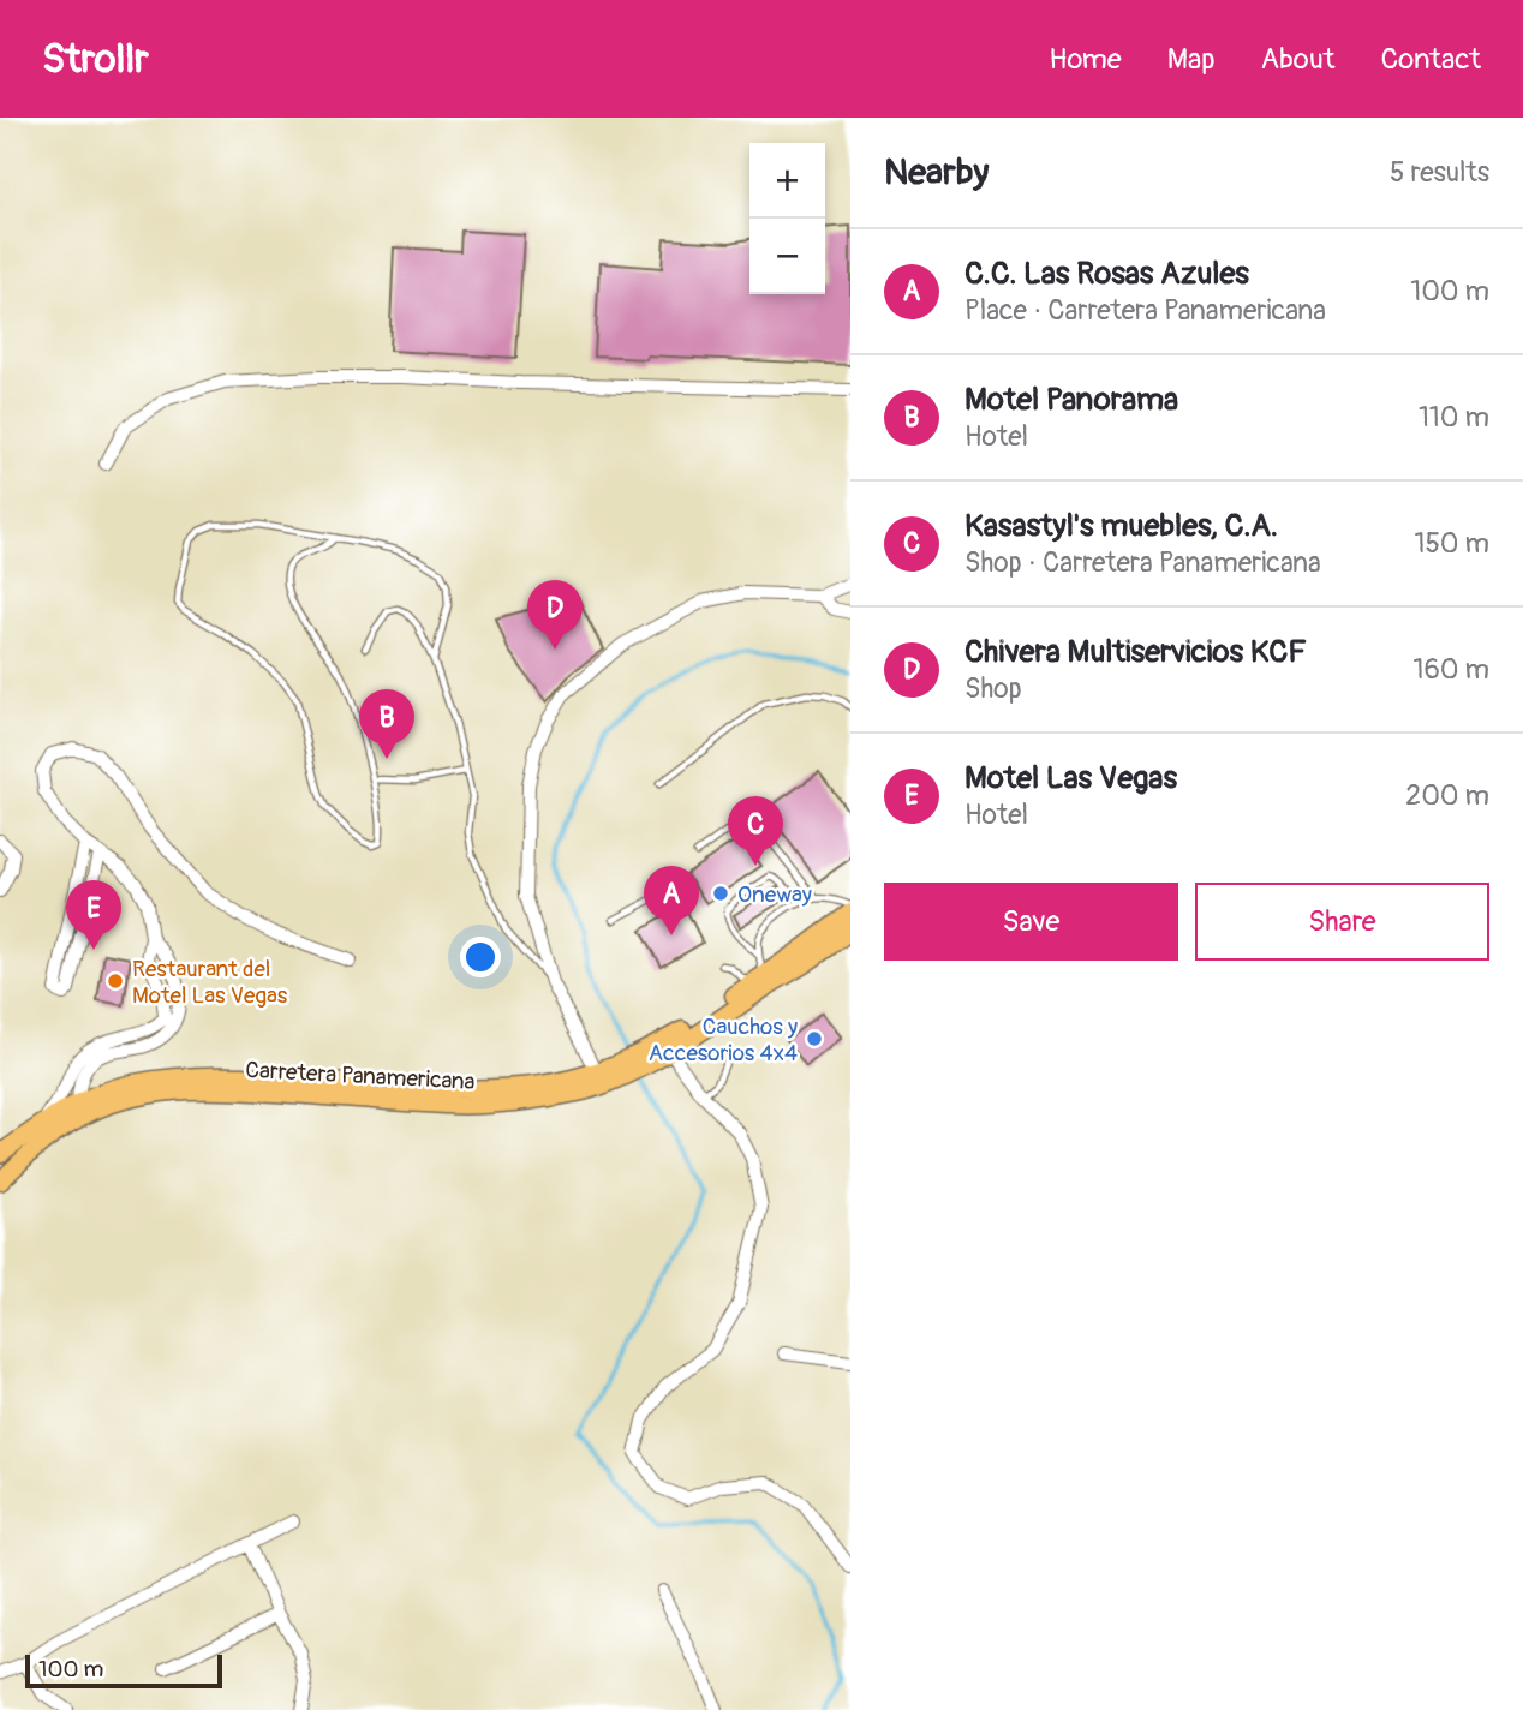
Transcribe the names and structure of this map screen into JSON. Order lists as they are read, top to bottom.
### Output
{
  "streets": {
    "main road": ["Carretera Panamericana"]
  },
  "places": ["Oneway", "Restaurant del Motel Las Vegas", "Cauchos y Accesorios 4x4"],
  "scale_bar": "100 m",
  "page": {
    "header": "Strollr",
    "nav": [
      "Home",
      "Map",
      "About",
      "Contact"
    ],
    "heading": ["Nearby", "5 results"],
    "map_buttons": ["+", "−"],
    "list": [
      {
        "mark": "A",
        "name": "C.C. Las Rosas Azules",
        "note": "Place · Carretera Panamericana",
        "value": "100 m"
      },
      {
        "mark": "B",
        "name": "Motel Panorama",
        "note": "Hotel",
        "value": "110 m"
      },
      {
        "mark": "C",
        "name": "Kasastyl's muebles, C.A.",
        "note": "Shop · Carretera Panamericana",
        "value": "150 m"
      },
      {
        "mark": "D",
        "name": "Chivera Multiservicios KCF",
        "note": "Shop",
        "value": "160 m"
      },
      {
        "mark": "E",
        "name": "Motel Las Vegas",
        "note": "Hotel",
        "value": "200 m"
      }
    ],
    "pins": [
      "D",
      "B",
      "C",
      "A",
      "E"
    ],
    "buttons": ["Save", "Share"],
    "scale": "100 m"
  }
}
